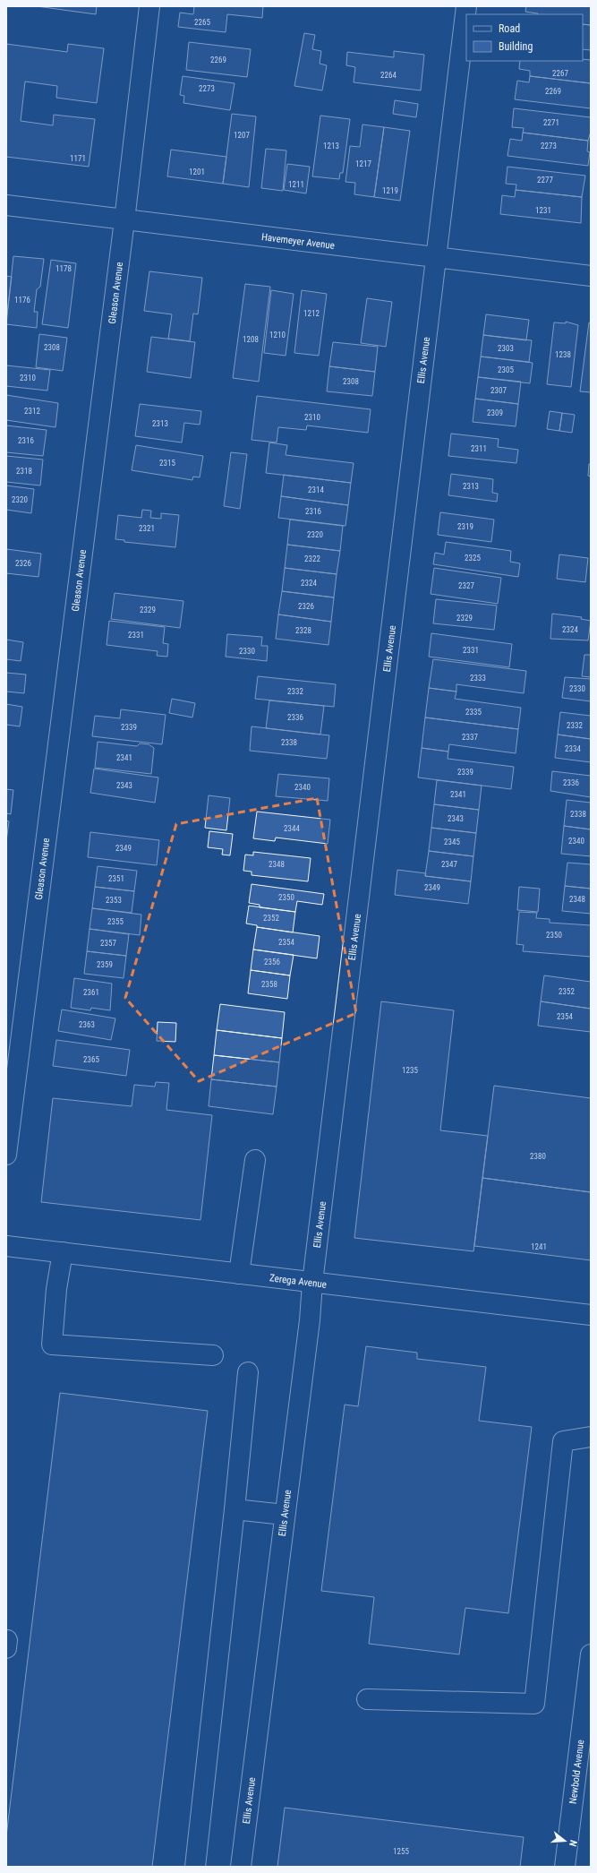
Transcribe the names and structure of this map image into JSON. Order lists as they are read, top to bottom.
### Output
{
  "streets": {
    "street": [
      "Havemeyer Avenue",
      "Gleason Avenue",
      "Ellis Avenue",
      "Zerega Avenue",
      "Newbold Avenue"
    ]
  },
  "crossings": [
    ["Havemeyer Avenue", "Gleason Avenue"],
    ["Havemeyer Avenue", "Ellis Avenue"],
    ["Ellis Avenue", "Zerega Avenue"]
  ],
  "house_numbers": [
    "2265",
    "2269",
    "2267",
    "2264",
    "2273",
    "2269",
    "2271",
    "1207",
    "1213",
    "2273",
    "1171",
    "1217",
    "1201",
    "2277",
    "1211",
    "1219",
    "1231",
    "1178",
    "1176",
    "1212",
    "1210",
    "1208",
    "2308",
    "2303",
    "1238",
    "2305",
    "2310",
    "2308",
    "2307",
    "2312",
    "2309",
    "2310",
    "2313",
    "2316",
    "2311",
    "2315",
    "2318",
    "2313",
    "2314",
    "2320",
    "2316",
    "2319",
    "2321",
    "2320",
    "2325",
    "2322",
    "2326",
    "2324",
    "2327",
    "2326",
    "2329",
    "2329",
    "2324",
    "2328",
    "2331",
    "2331",
    "2330",
    "2333",
    "2330",
    "2332",
    "2335",
    "2336",
    "2332",
    "2339",
    "2337",
    "2338",
    "2334",
    "2341",
    "2339",
    "2336",
    "2343",
    "2340",
    "2341",
    "2338",
    "2343",
    "2344",
    "2340",
    "2345",
    "2349",
    "2348",
    "2347",
    "2351",
    "2349",
    "2350",
    "2348",
    "2353",
    "2352",
    "2355",
    "2350",
    "2354",
    "2357",
    "2356",
    "2359",
    "2358",
    "2352",
    "2361",
    "2354",
    "2363",
    "2365",
    "1235",
    "2380",
    "1241",
    "1255"
  ],
  "legend": ["Road", "Building"],
  "north": "right"
}
